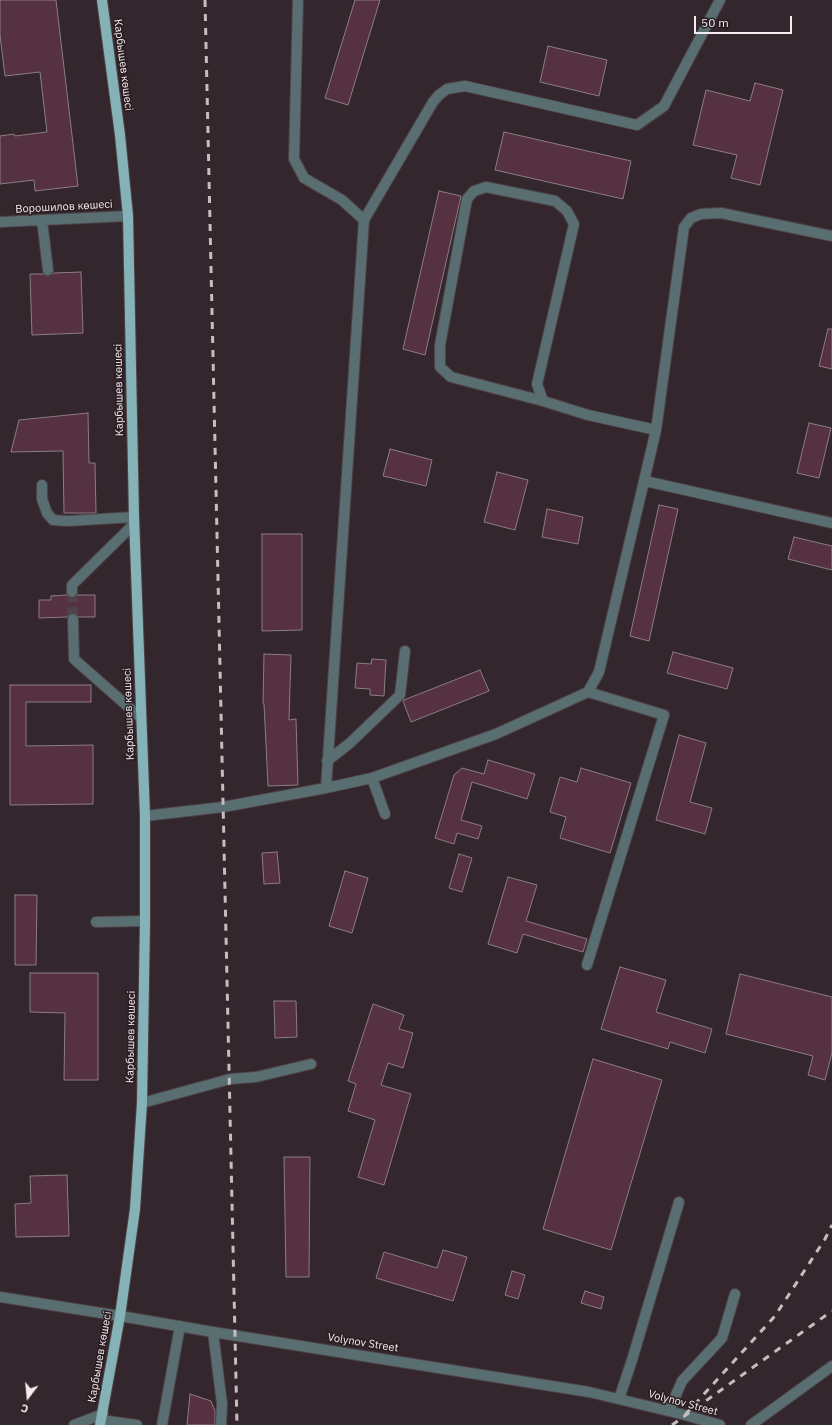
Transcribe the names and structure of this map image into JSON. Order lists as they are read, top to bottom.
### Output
{
  "streets": {
    "main road": ["Карбышев көшесі"],
    "street": ["Ворошилов көшесі", "Volynov Street"]
  },
  "crossings": [
    ["Карбышев көшесі", "Ворошилов көшесі"],
    ["Карбышев көшесі", "Volynov Street"]
  ],
  "scale_bar": "50 m",
  "north": "bottom"
}
